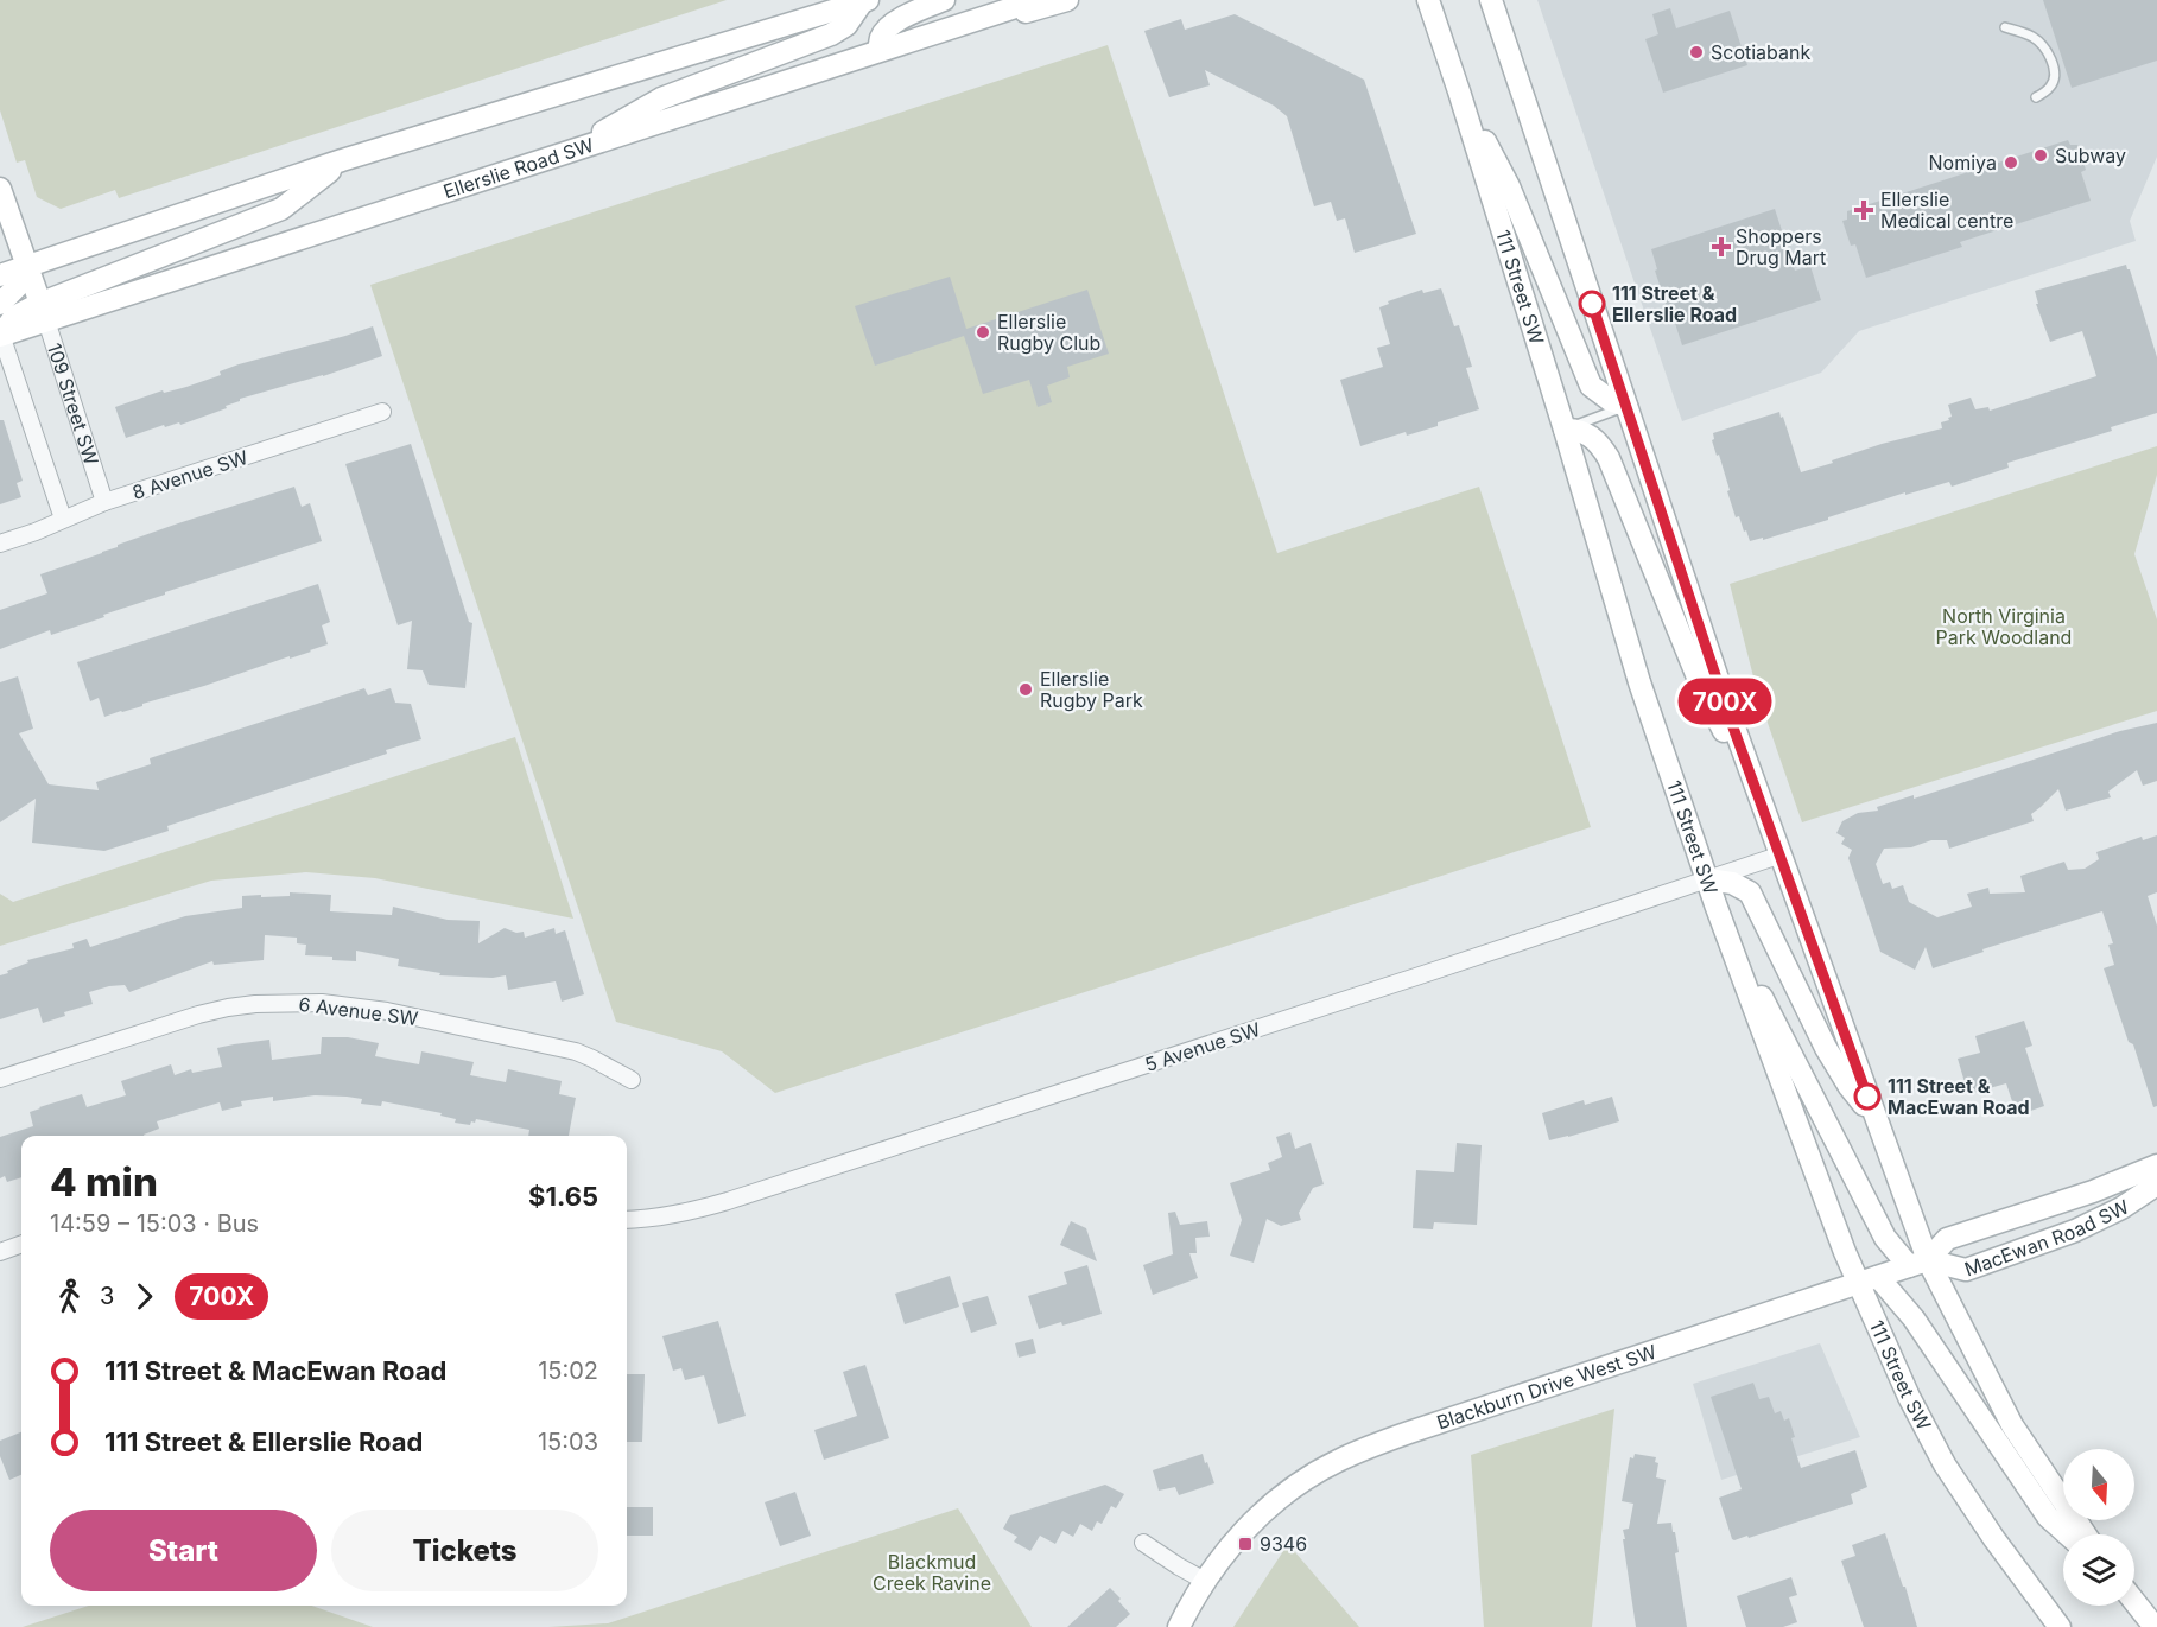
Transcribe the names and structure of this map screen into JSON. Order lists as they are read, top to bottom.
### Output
{
  "streets": {
    "main road": [
      "Ellerslie Road SW",
      "111 Street SW",
      "MacEwan Road SW",
      "Blackburn Drive West SW"
    ],
    "street": [
      "109 Street SW",
      "8 Avenue SW",
      "6 Avenue SW",
      "5 Avenue SW"
    ]
  },
  "crossings": [
    ["Ellerslie Road SW", "109 Street SW"],
    ["111 Street SW", "5 Avenue SW"],
    ["111 Street SW", "Blackburn Drive West SW"],
    ["109 Street SW", "8 Avenue SW"],
    ["MacEwan Road SW", "Blackburn Drive West SW"]
  ],
  "parks": ["North Virginia Park Woodland", "Blackmud Creek Ravine"],
  "places": {
    "other": [
      "Scotiabank",
      "Subway",
      "Nomiya",
      "111 Street & Ellerslie Road",
      "Ellerslie Rugby Club",
      "Ellerslie Rugby Park",
      "111 Street & MacEwan Road"
    ],
    "health": ["Ellerslie Medical centre", "Shoppers Drug Mart"],
    "transit": ["9346"]
  },
  "lines": ["bus line 700X"],
  "north": "bottom",
  "page": {
    "on_map": "700X",
    "heading": ["4 min", "14:59 – 15:03 · Bus", "$1.65"],
    "legs": ["3", "700X"],
    "list": [
      {
        "name": "111 Street & MacEwan Road",
        "value": "15:02"
      },
      {
        "name": "111 Street & Ellerslie Road",
        "value": "15:03"
      }
    ],
    "buttons": ["Start", "Tickets"]
  }
}
